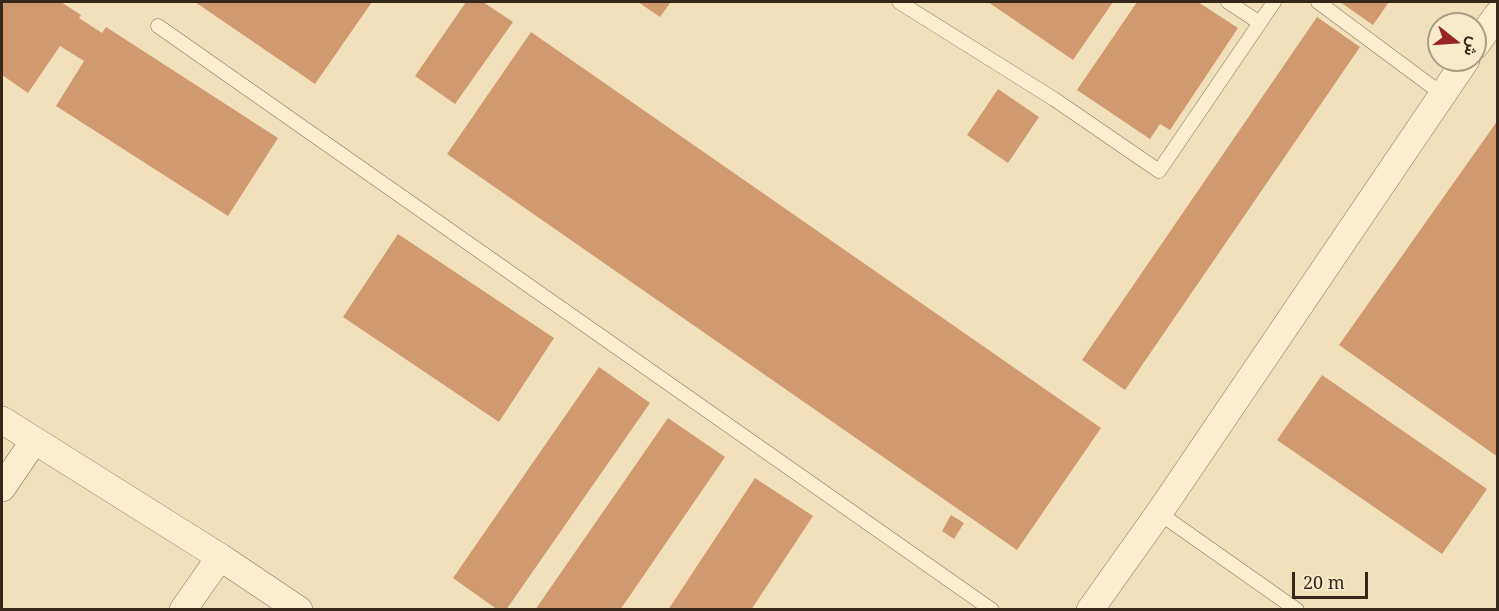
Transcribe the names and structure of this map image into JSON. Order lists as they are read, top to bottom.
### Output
{
  "scale_bar": "20 m",
  "north": "right"
}
